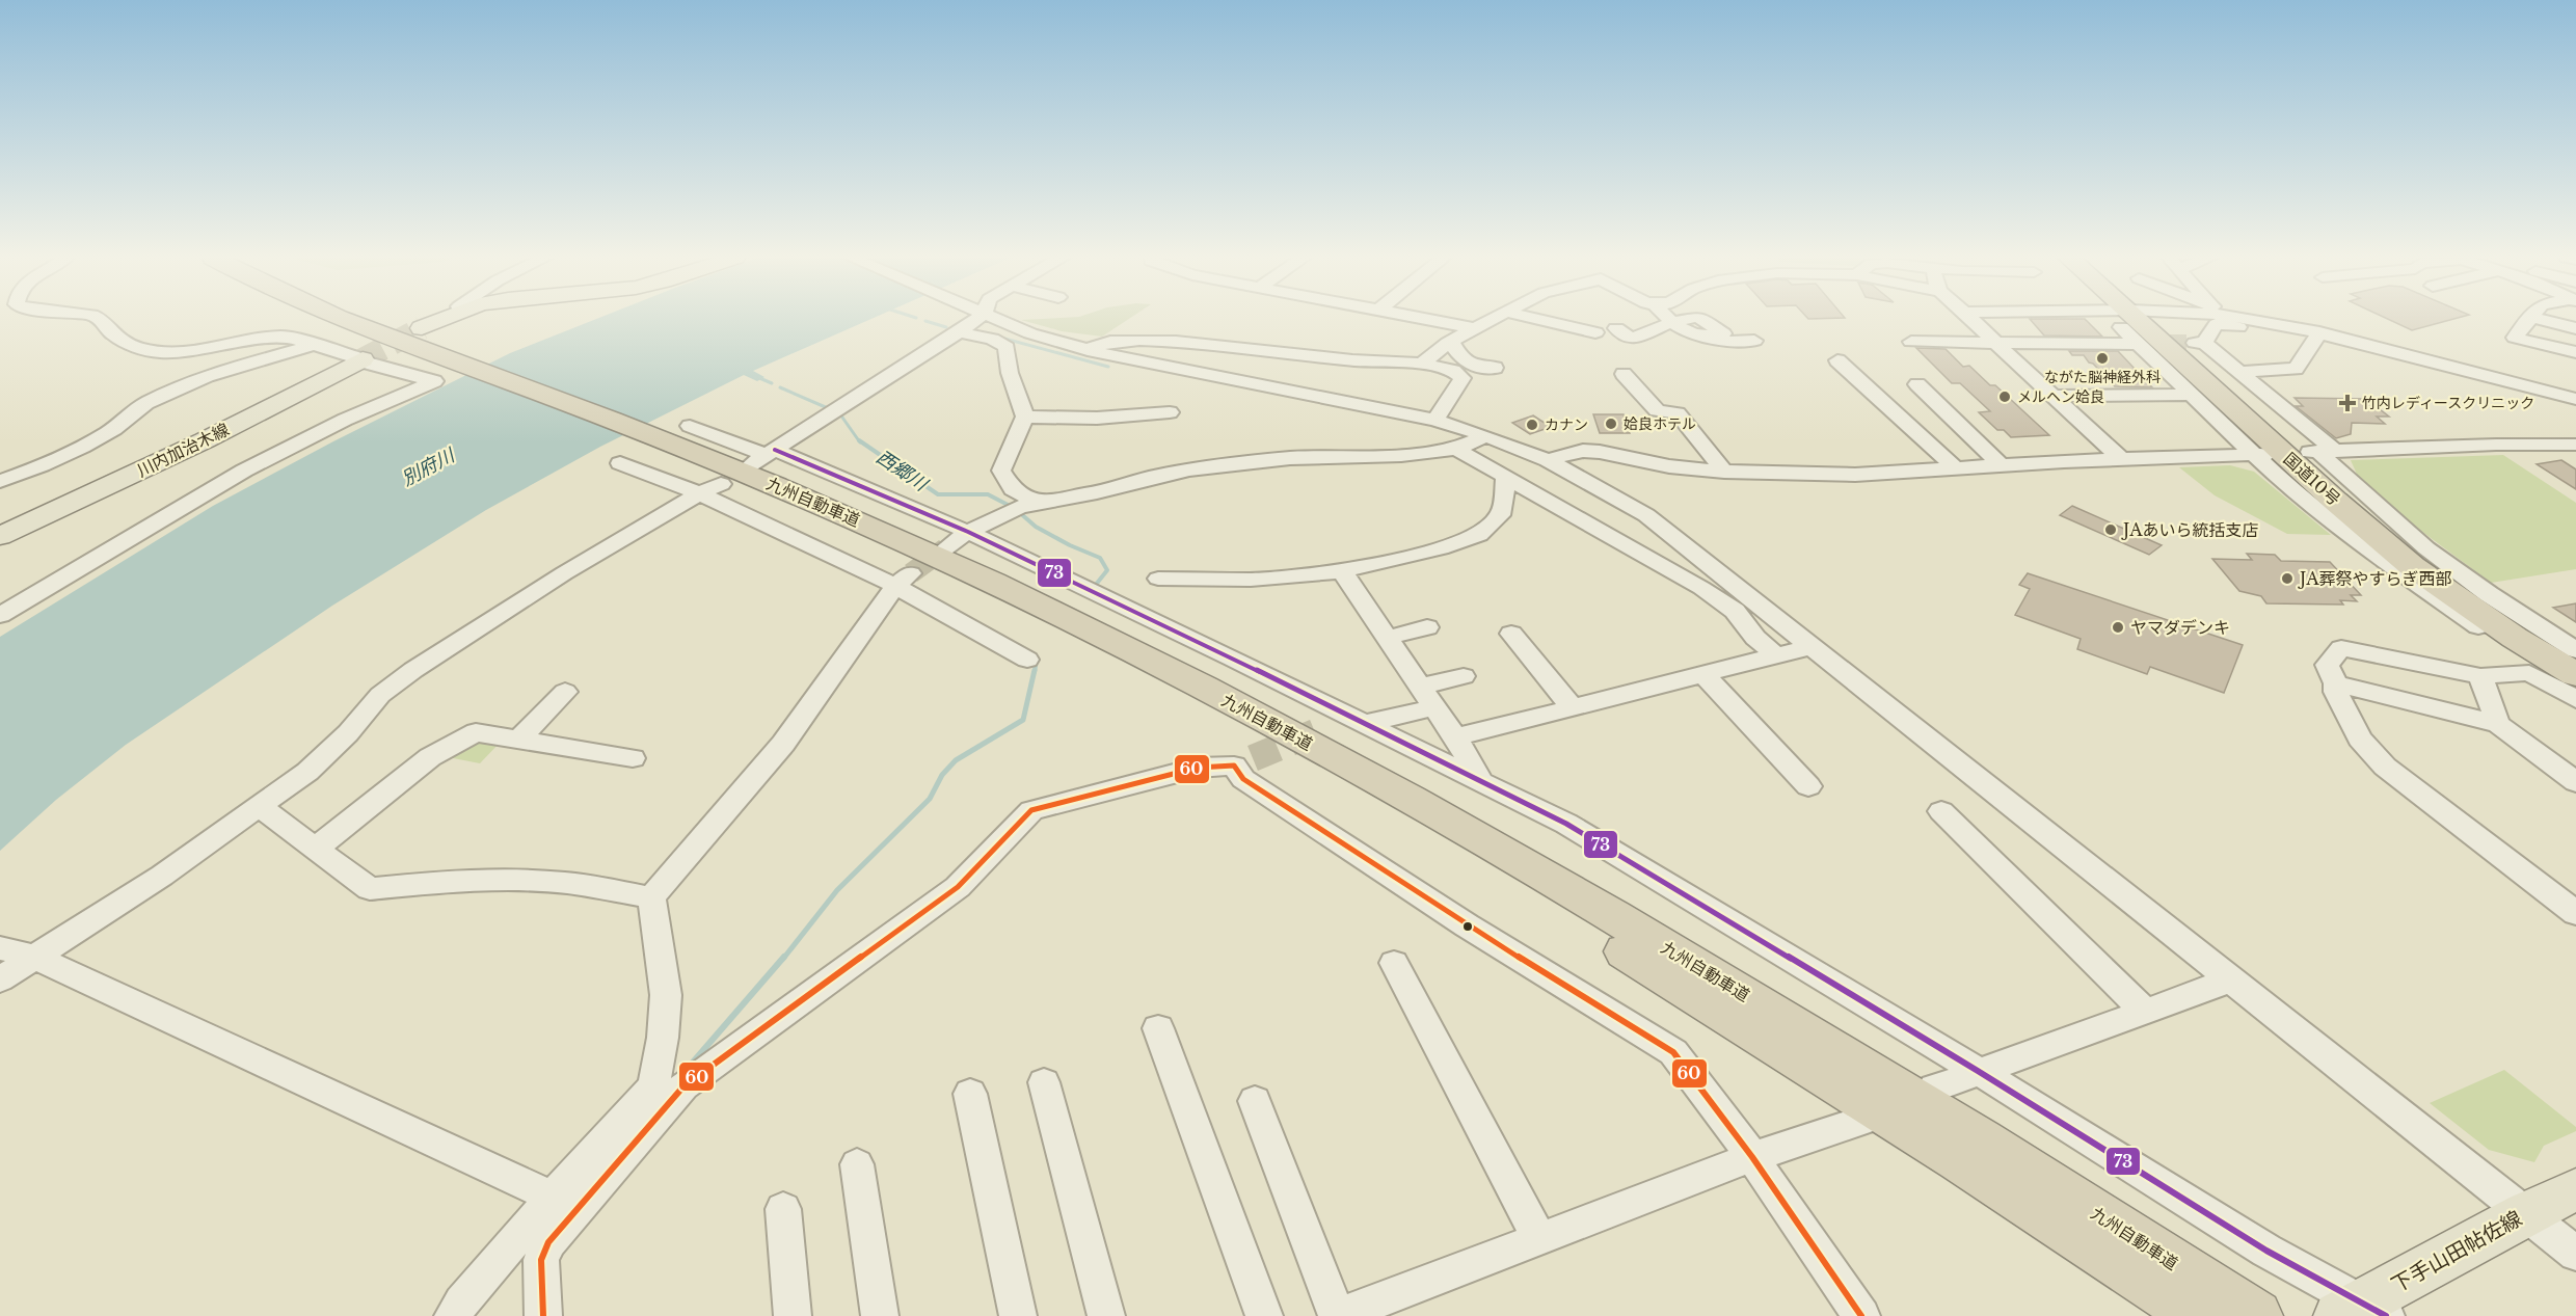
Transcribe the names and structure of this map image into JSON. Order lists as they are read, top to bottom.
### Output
{
  "streets": {
    "highway": ["国道10号", "九州自動車道"],
    "main road": ["川内加治木線", "下手山田帖佐線"]
  },
  "water": ["別府川", "西郷川"],
  "places": {
    "other": [
      "ながた脳神経外科",
      "メルヘン姶良",
      "姶良ホテル",
      "カナン",
      "JAあいら統括支店",
      "JA葬祭やすらぎ西部",
      "ヤマダデンキ"
    ],
    "health": ["竹内レディースクリニック"]
  },
  "lines": ["transit line 73", "transit line 60"]
}
